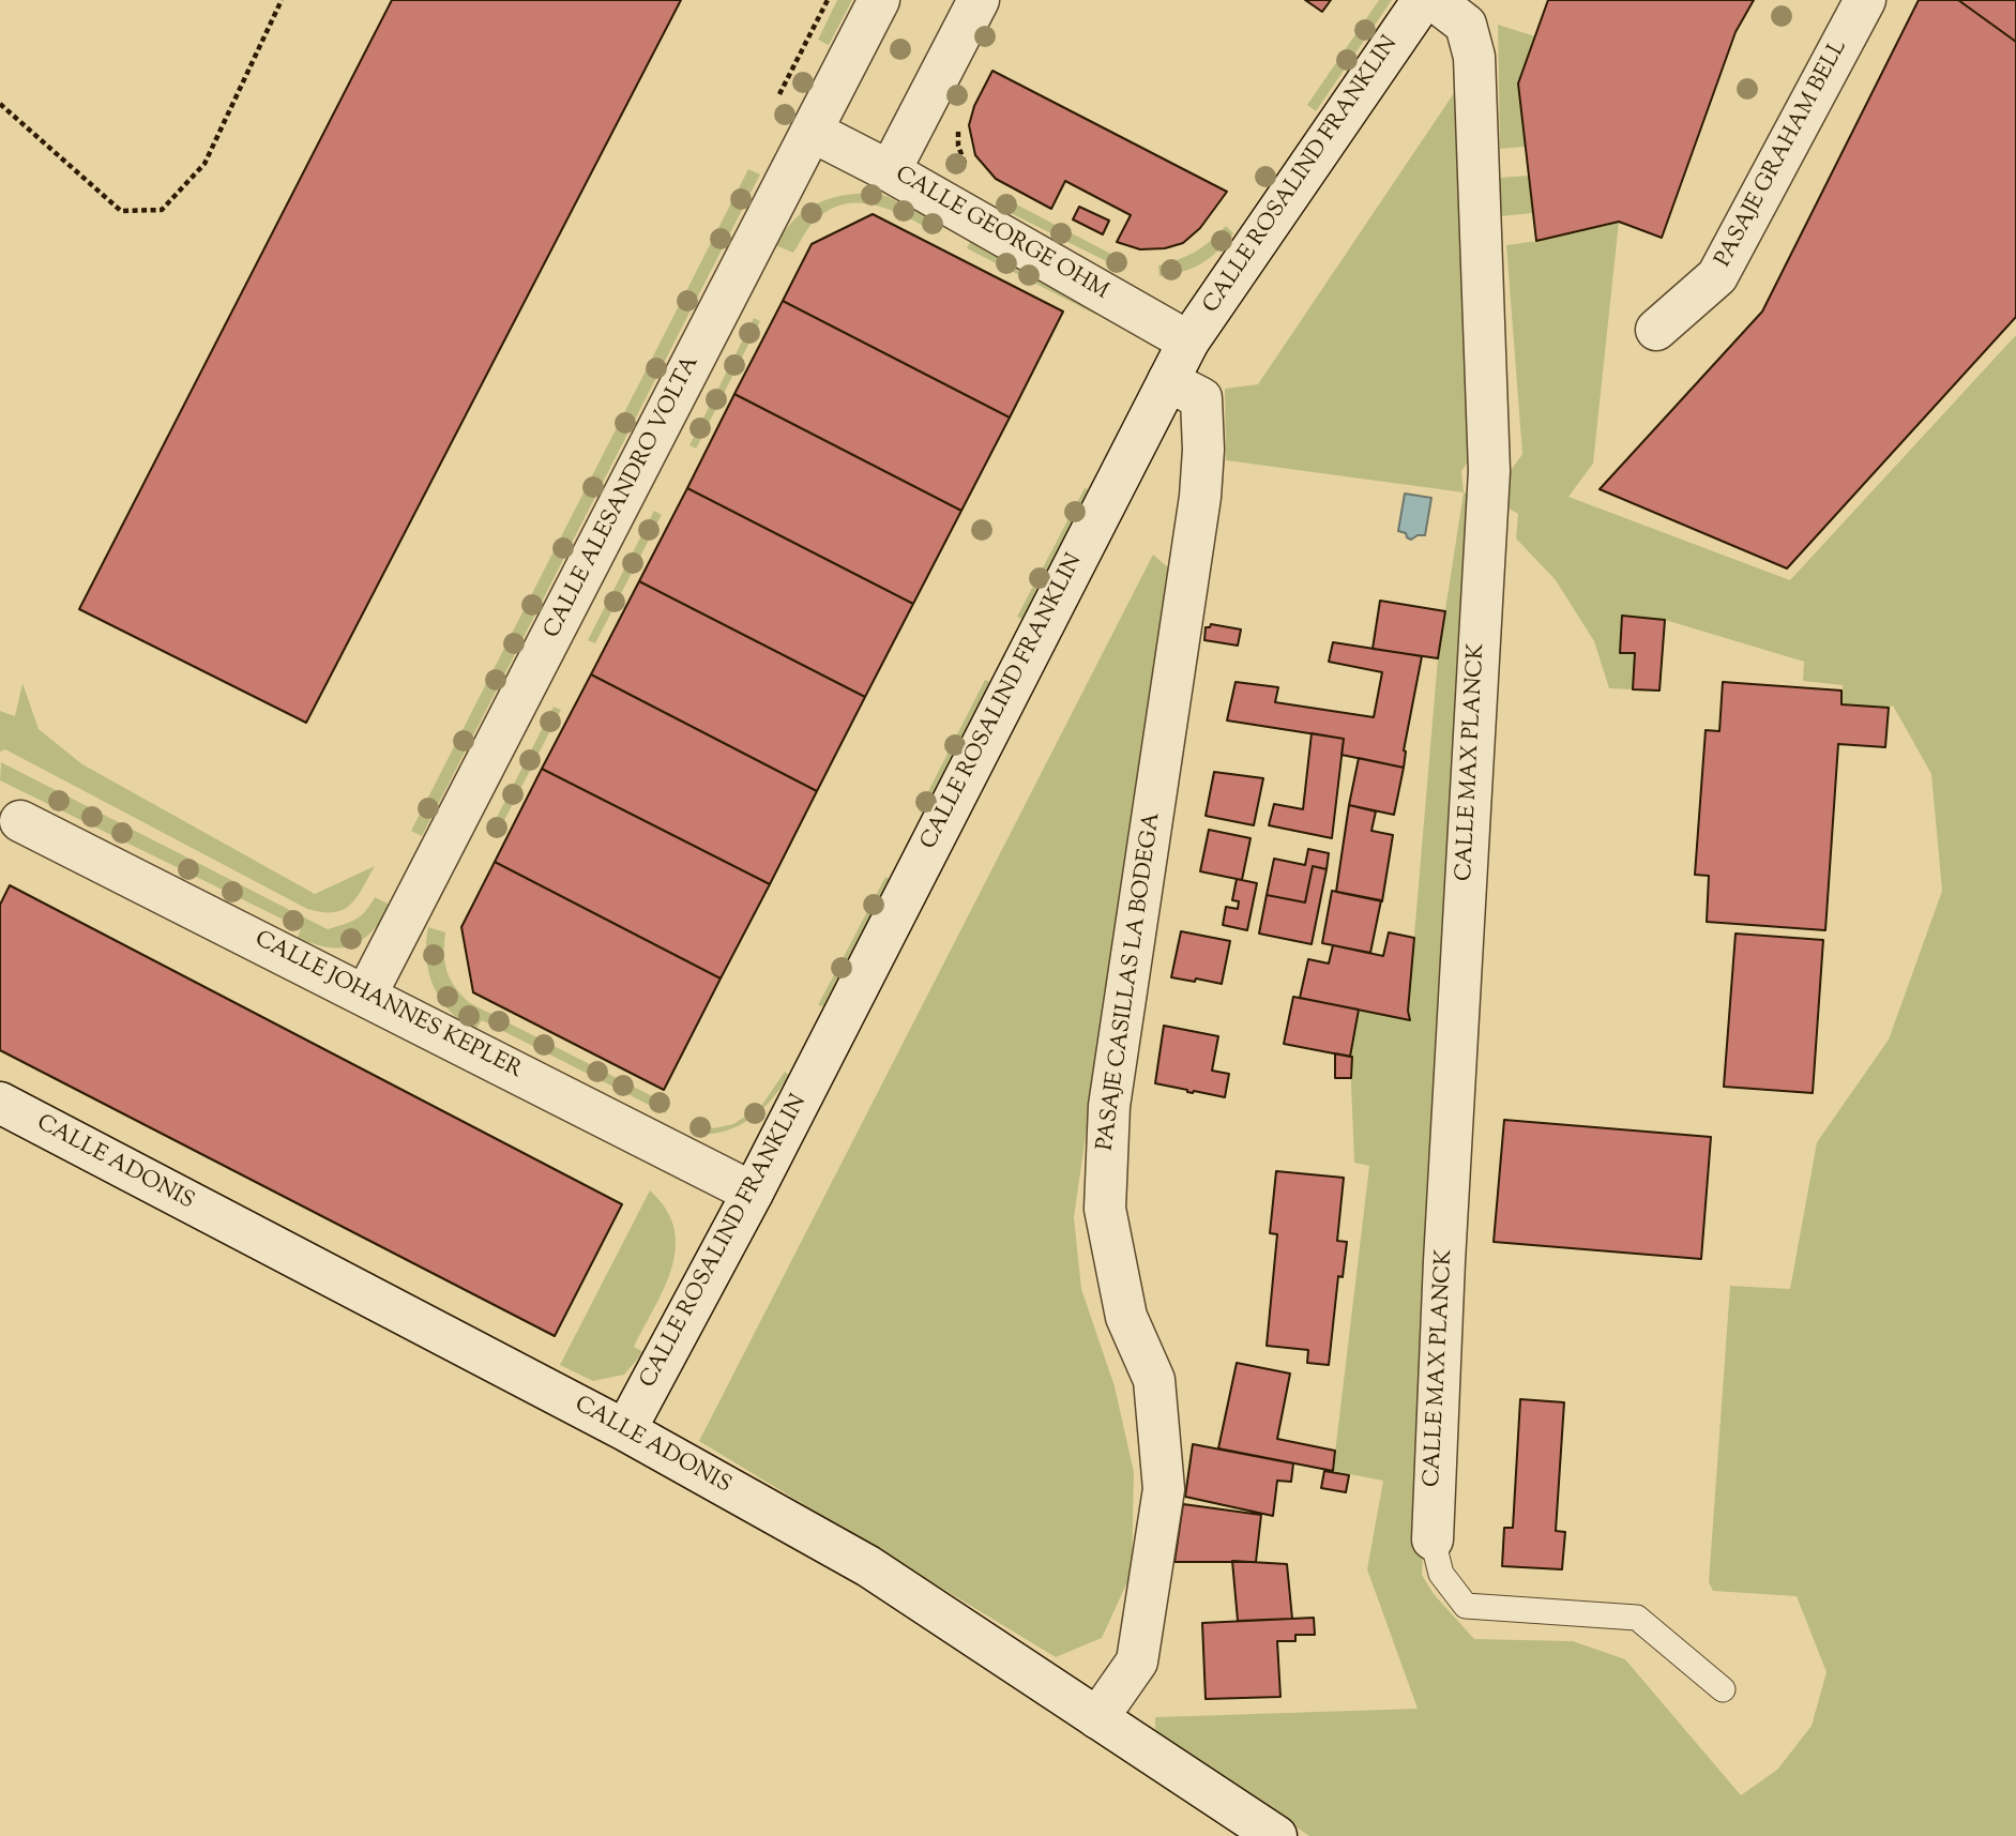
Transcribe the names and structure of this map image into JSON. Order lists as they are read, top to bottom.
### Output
{
  "streets": {
    "street": [
      "PASAJE GRAHAM BELL",
      "CALLE ROSALIND FRANKLIN",
      "CALLE GEORGE OHM",
      "CALLE ALESANDRO VOLTA",
      "CALLE MAX PLANCK",
      "PASAJE CASILLAS LA BODEGA",
      "CALLE JOHANNES KEPLER",
      "CALLE ADONIS"
    ]
  },
  "crossings": [
    ["CALLE ROSALIND FRANKLIN", "CALLE GEORGE OHM"],
    ["CALLE ROSALIND FRANKLIN", "PASAJE CASILLAS LA BODEGA"],
    ["CALLE ROSALIND FRANKLIN", "CALLE JOHANNES KEPLER"],
    ["CALLE ROSALIND FRANKLIN", "CALLE ADONIS"],
    ["CALLE GEORGE OHM", "CALLE ALESANDRO VOLTA"],
    ["CALLE ALESANDRO VOLTA", "CALLE JOHANNES KEPLER"],
    ["PASAJE CASILLAS LA BODEGA", "CALLE ADONIS"]
  ]
}
